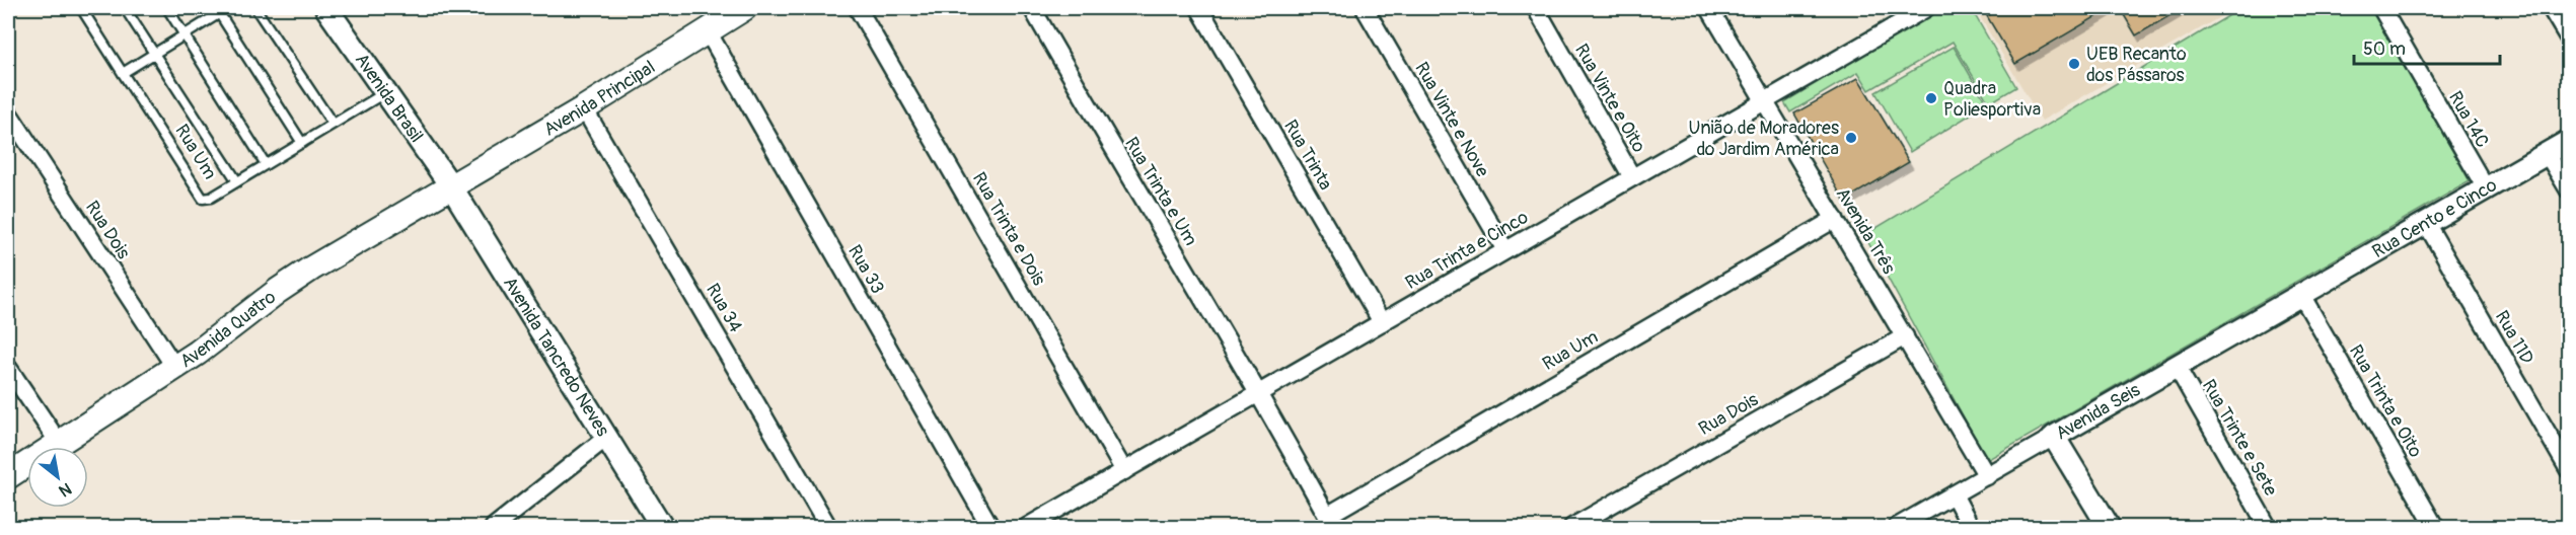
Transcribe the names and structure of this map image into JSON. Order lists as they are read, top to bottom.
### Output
{
  "streets": {
    "main road": ["Avenida Principal", "Avenida Quatro"],
    "street": [
      "Avenida Brasil",
      "Rua Vinte e Oito",
      "Rua Vinte e Nove",
      "Rua 14C",
      "Rua Um",
      "Rua Trinta",
      "Rua Trinta e Um",
      "Rua Cento e Cinco",
      "Rua Trinta e Dois",
      "Rua Dois",
      "Avenida Três",
      "Rua Trinta e Cinco",
      "Rua 33",
      "Rua 34",
      "Rua 11D",
      "Avenida Tancredo Neves",
      "Rua Trinta e Oito",
      "Avenida Seis",
      "Rua Trinte e Sete"
    ]
  },
  "crossings": [
    ["Avenida Brasil", "Avenida Principal"],
    ["Avenida Brasil", "Rua Um"],
    ["Avenida Brasil", "Avenida Quatro"],
    ["Avenida Brasil", "Avenida Tancredo Neves"],
    ["Avenida Principal", "Rua 33"],
    ["Avenida Principal", "Rua 34"],
    ["Avenida Principal", "Avenida Quatro"],
    ["Avenida Principal", "Avenida Tancredo Neves"],
    ["Rua Vinte e Oito", "Rua Trinta e Cinco"],
    ["Rua Vinte e Nove", "Rua Trinta e Cinco"],
    ["Rua 14C", "Rua Cento e Cinco"],
    ["Rua Um", "Rua Trinta e Um"],
    ["Rua Um", "Avenida Três"],
    ["Rua Trinta", "Rua Trinta e Cinco"],
    ["Rua Trinta e Um", "Rua Trinta e Cinco"],
    ["Rua Cento e Cinco", "Rua 11D"],
    ["Rua Cento e Cinco", "Rua Trinta e Oito"],
    ["Rua Cento e Cinco", "Avenida Seis"],
    ["Rua Trinta e Dois", "Rua Trinta e Cinco"],
    ["Rua Dois", "Avenida Três"],
    ["Rua Dois", "Avenida Quatro"],
    ["Avenida Três", "Rua Trinta e Cinco"],
    ["Avenida Três", "Avenida Seis"],
    ["Avenida Quatro", "Avenida Tancredo Neves"],
    ["Rua Trinta e Oito", "Avenida Seis"],
    ["Avenida Seis", "Rua Trinte e Sete"]
  ],
  "places": ["UEB Recanto dos Pássaros", "Quadra Poliesportiva", "União de Moradores do Jardim América"],
  "scale_bar": "50 m",
  "north": "bottom right"
}
